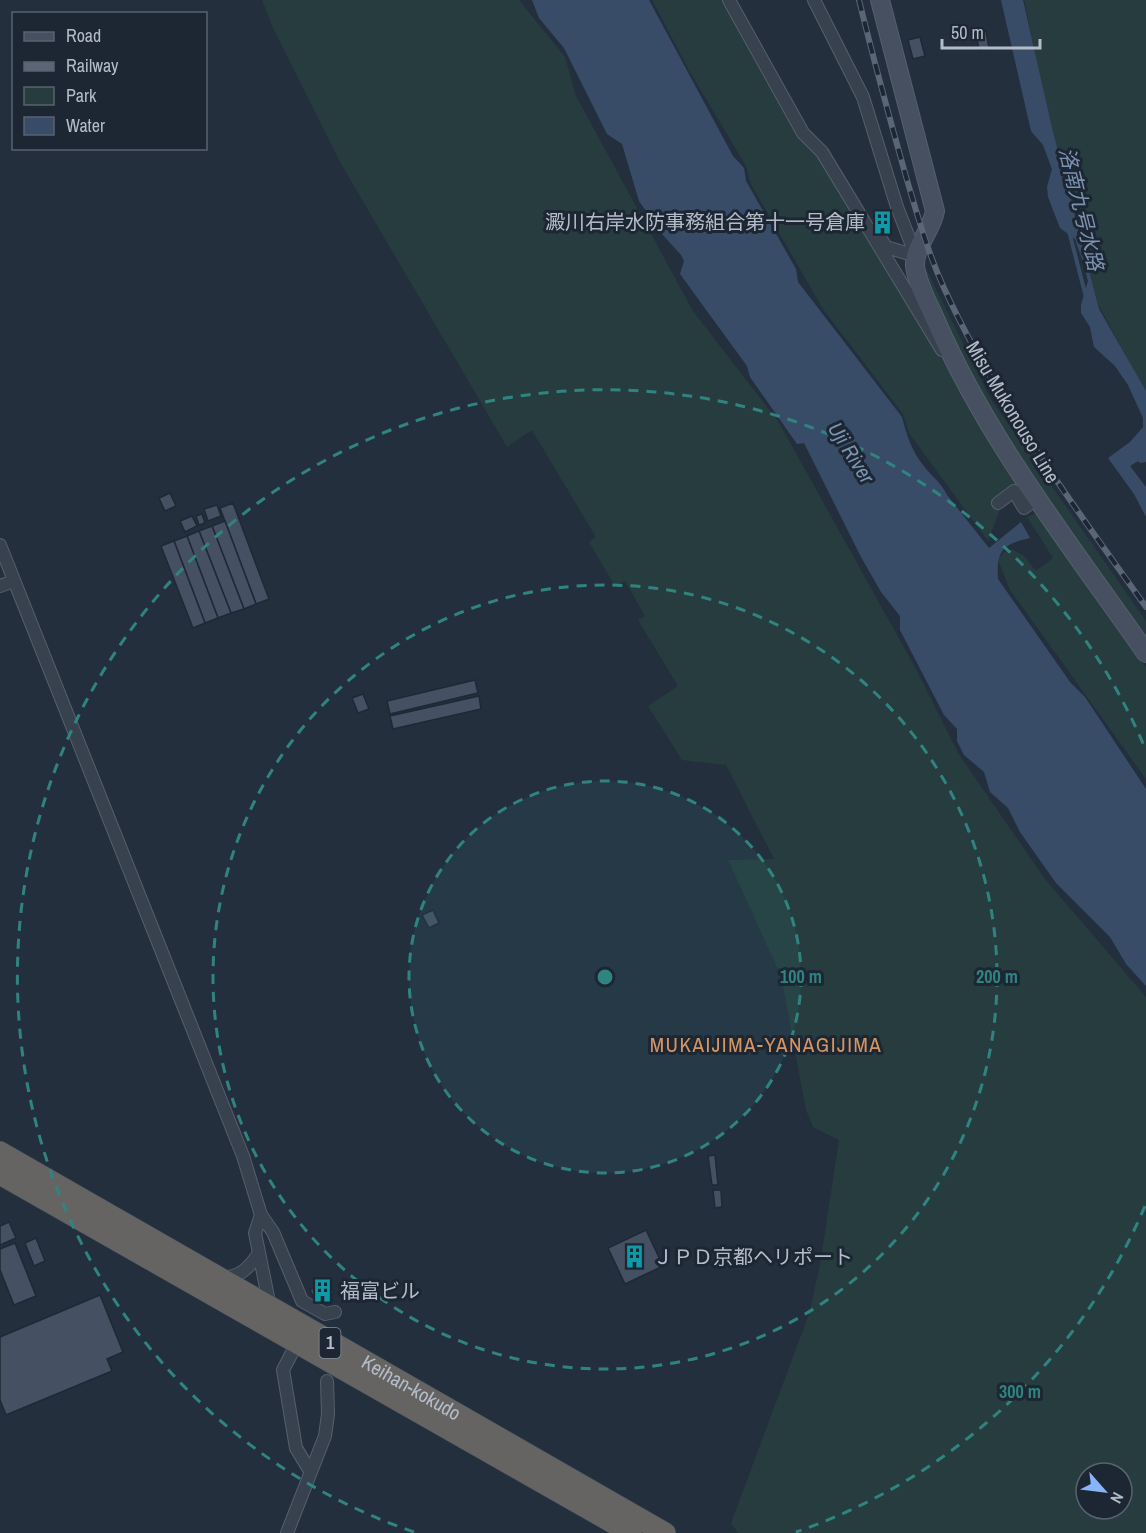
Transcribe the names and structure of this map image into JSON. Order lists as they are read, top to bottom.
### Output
{
  "streets": {
    "highway": ["1", "Keihan-kokudo"],
    "main road": ["Misu Mukonouso Line"]
  },
  "districts": ["MUKAIJIMA-YANAGIJIMA"],
  "water": ["洛南九号水路", "Uji River"],
  "places": {
    "building": ["澱川右岸水防事務組合第十一号倉庫", "ＪＰＤ京都ヘリポート", "福富ビル"]
  },
  "legend": [
    "Road",
    "Railway",
    "Park",
    "Water"
  ],
  "scale_bar": "50 m",
  "north": "bottom right",
  "rings": ["100 m", "200 m", "300 m"]
}
